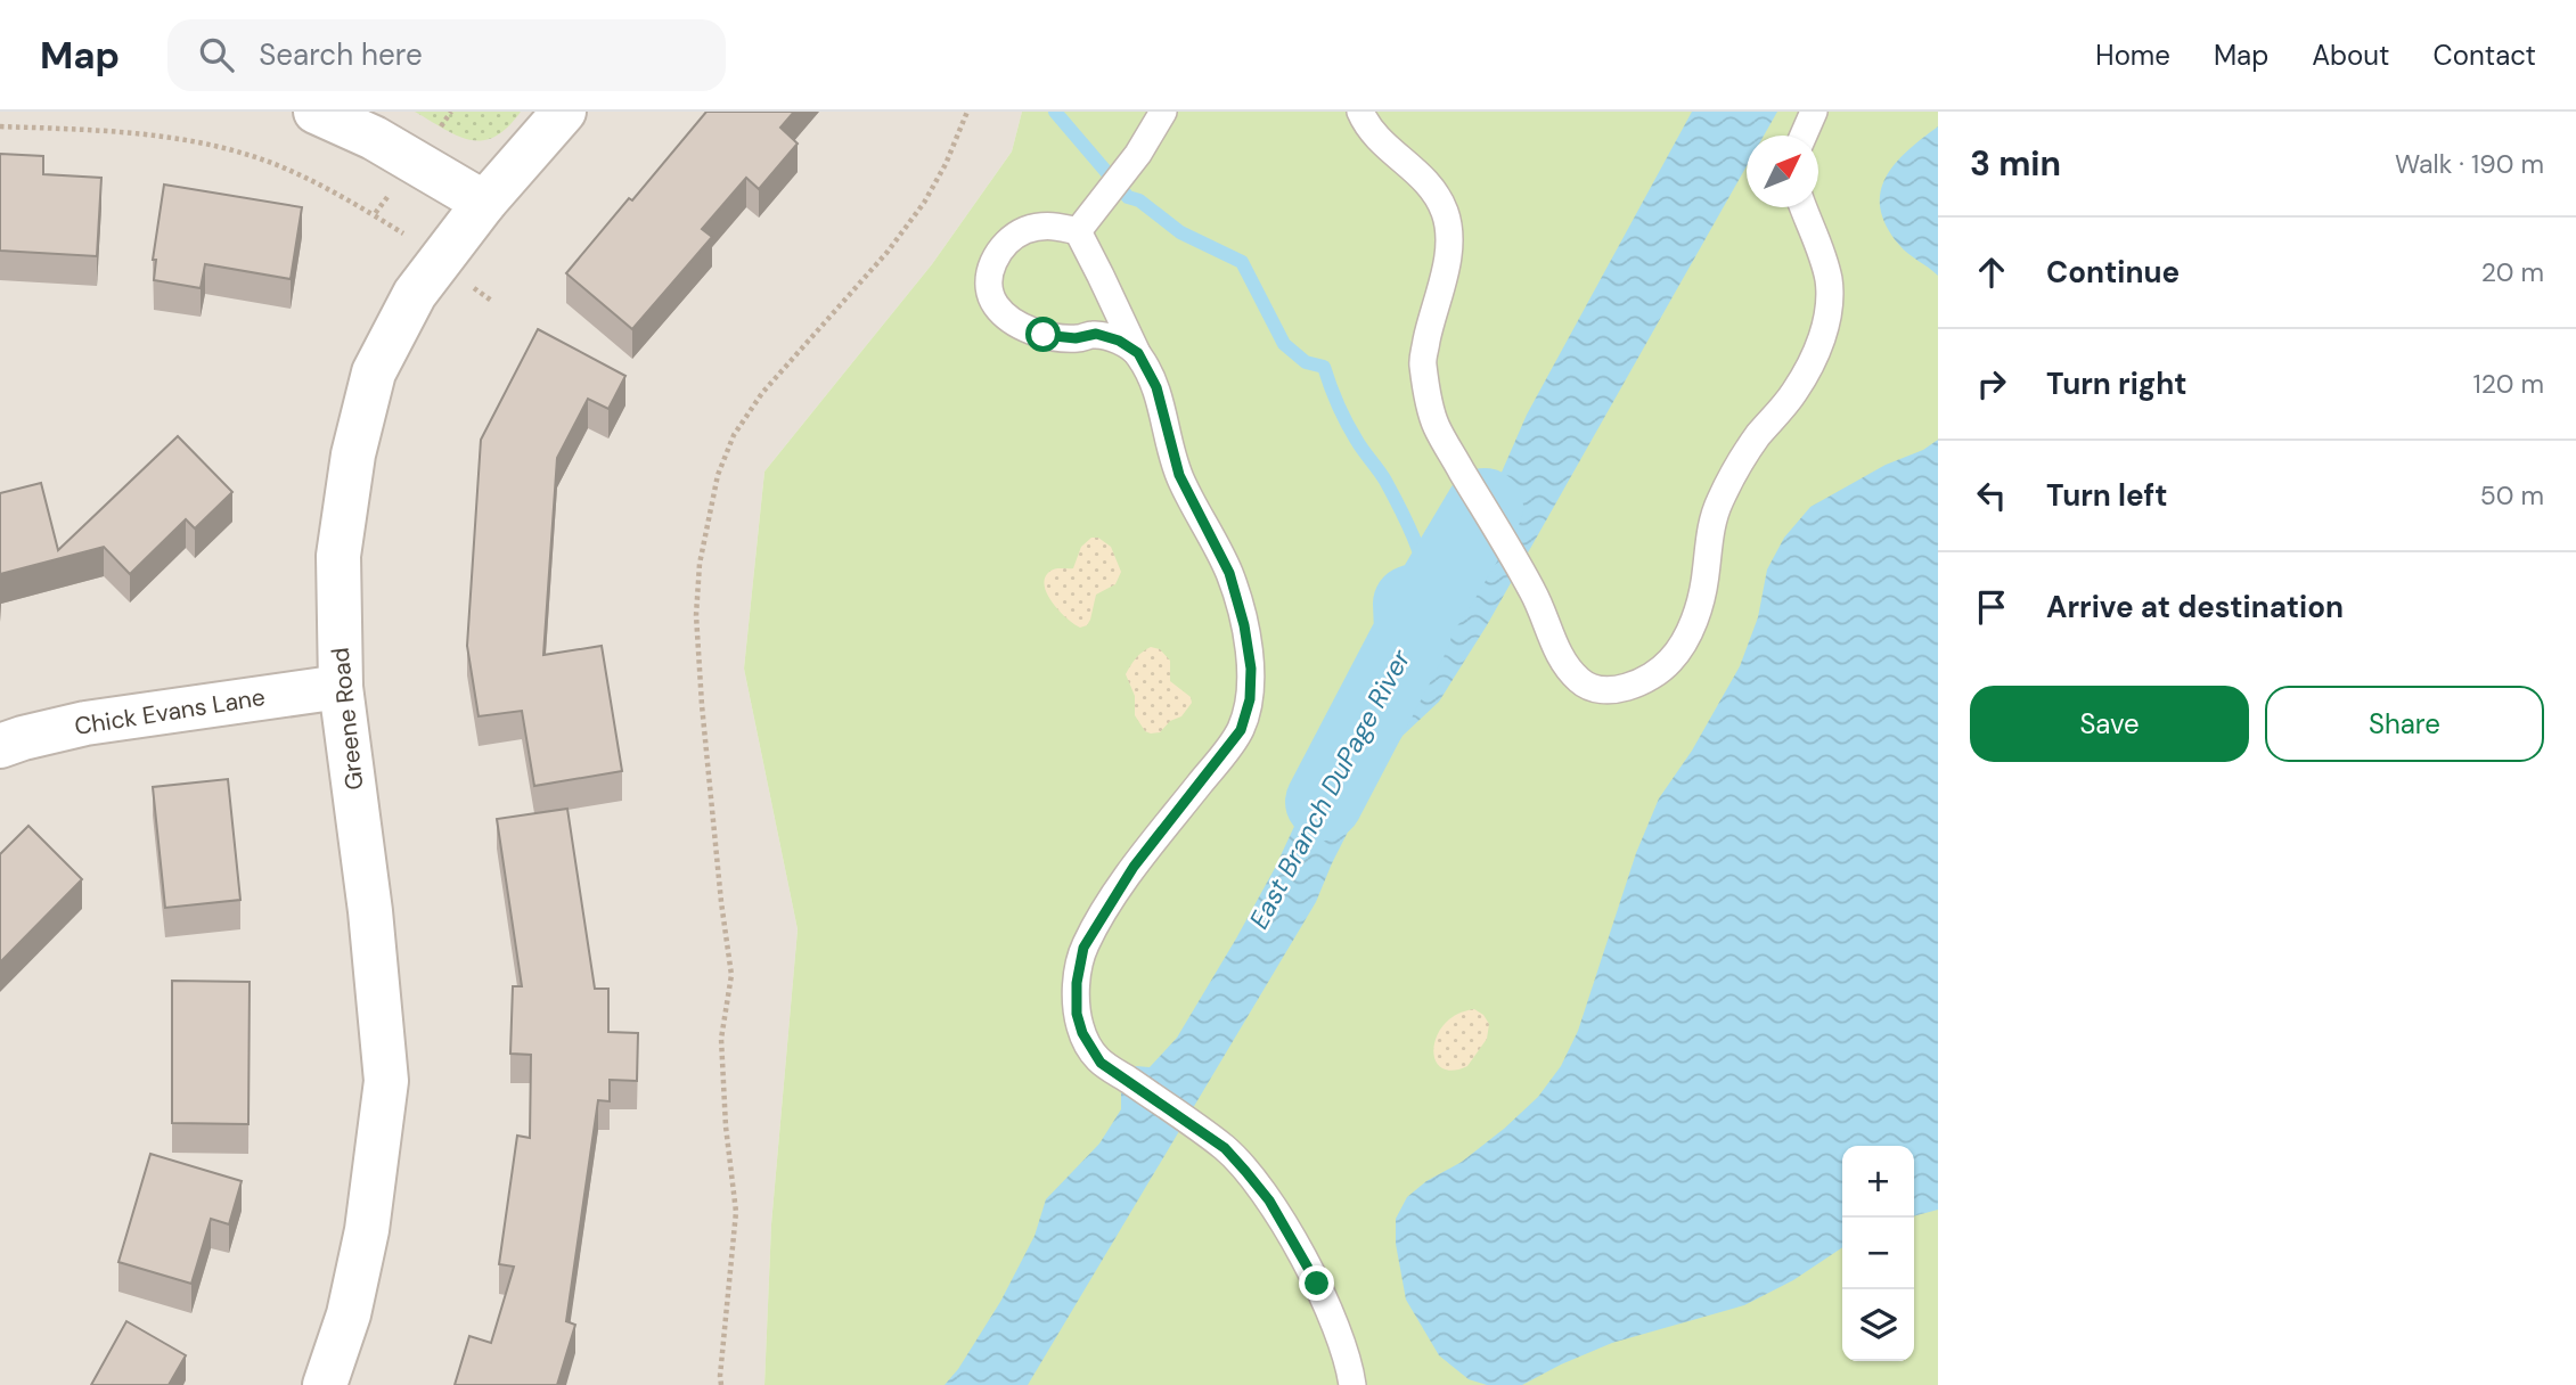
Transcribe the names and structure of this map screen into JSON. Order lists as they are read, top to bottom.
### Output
{
  "streets": {
    "street": ["Chick Evans Lane", "Greene Road"]
  },
  "crossings": [
    ["Chick Evans Lane", "Greene Road"]
  ],
  "water": ["East Branch DuPage River"],
  "north": "top right",
  "page": {
    "header": "Map",
    "search": "Search here",
    "nav": [
      "Home",
      "Map",
      "About",
      "Contact"
    ],
    "heading": ["3 min", "Walk · 190 m"],
    "list": [
      ["Continue", "20 m"],
      ["Turn right", "120 m"],
      ["Turn left", "50 m"],
      "Arrive at destination"
    ],
    "buttons": ["Save", "Share"],
    "map_buttons": ["+", "−"]
  }
}
